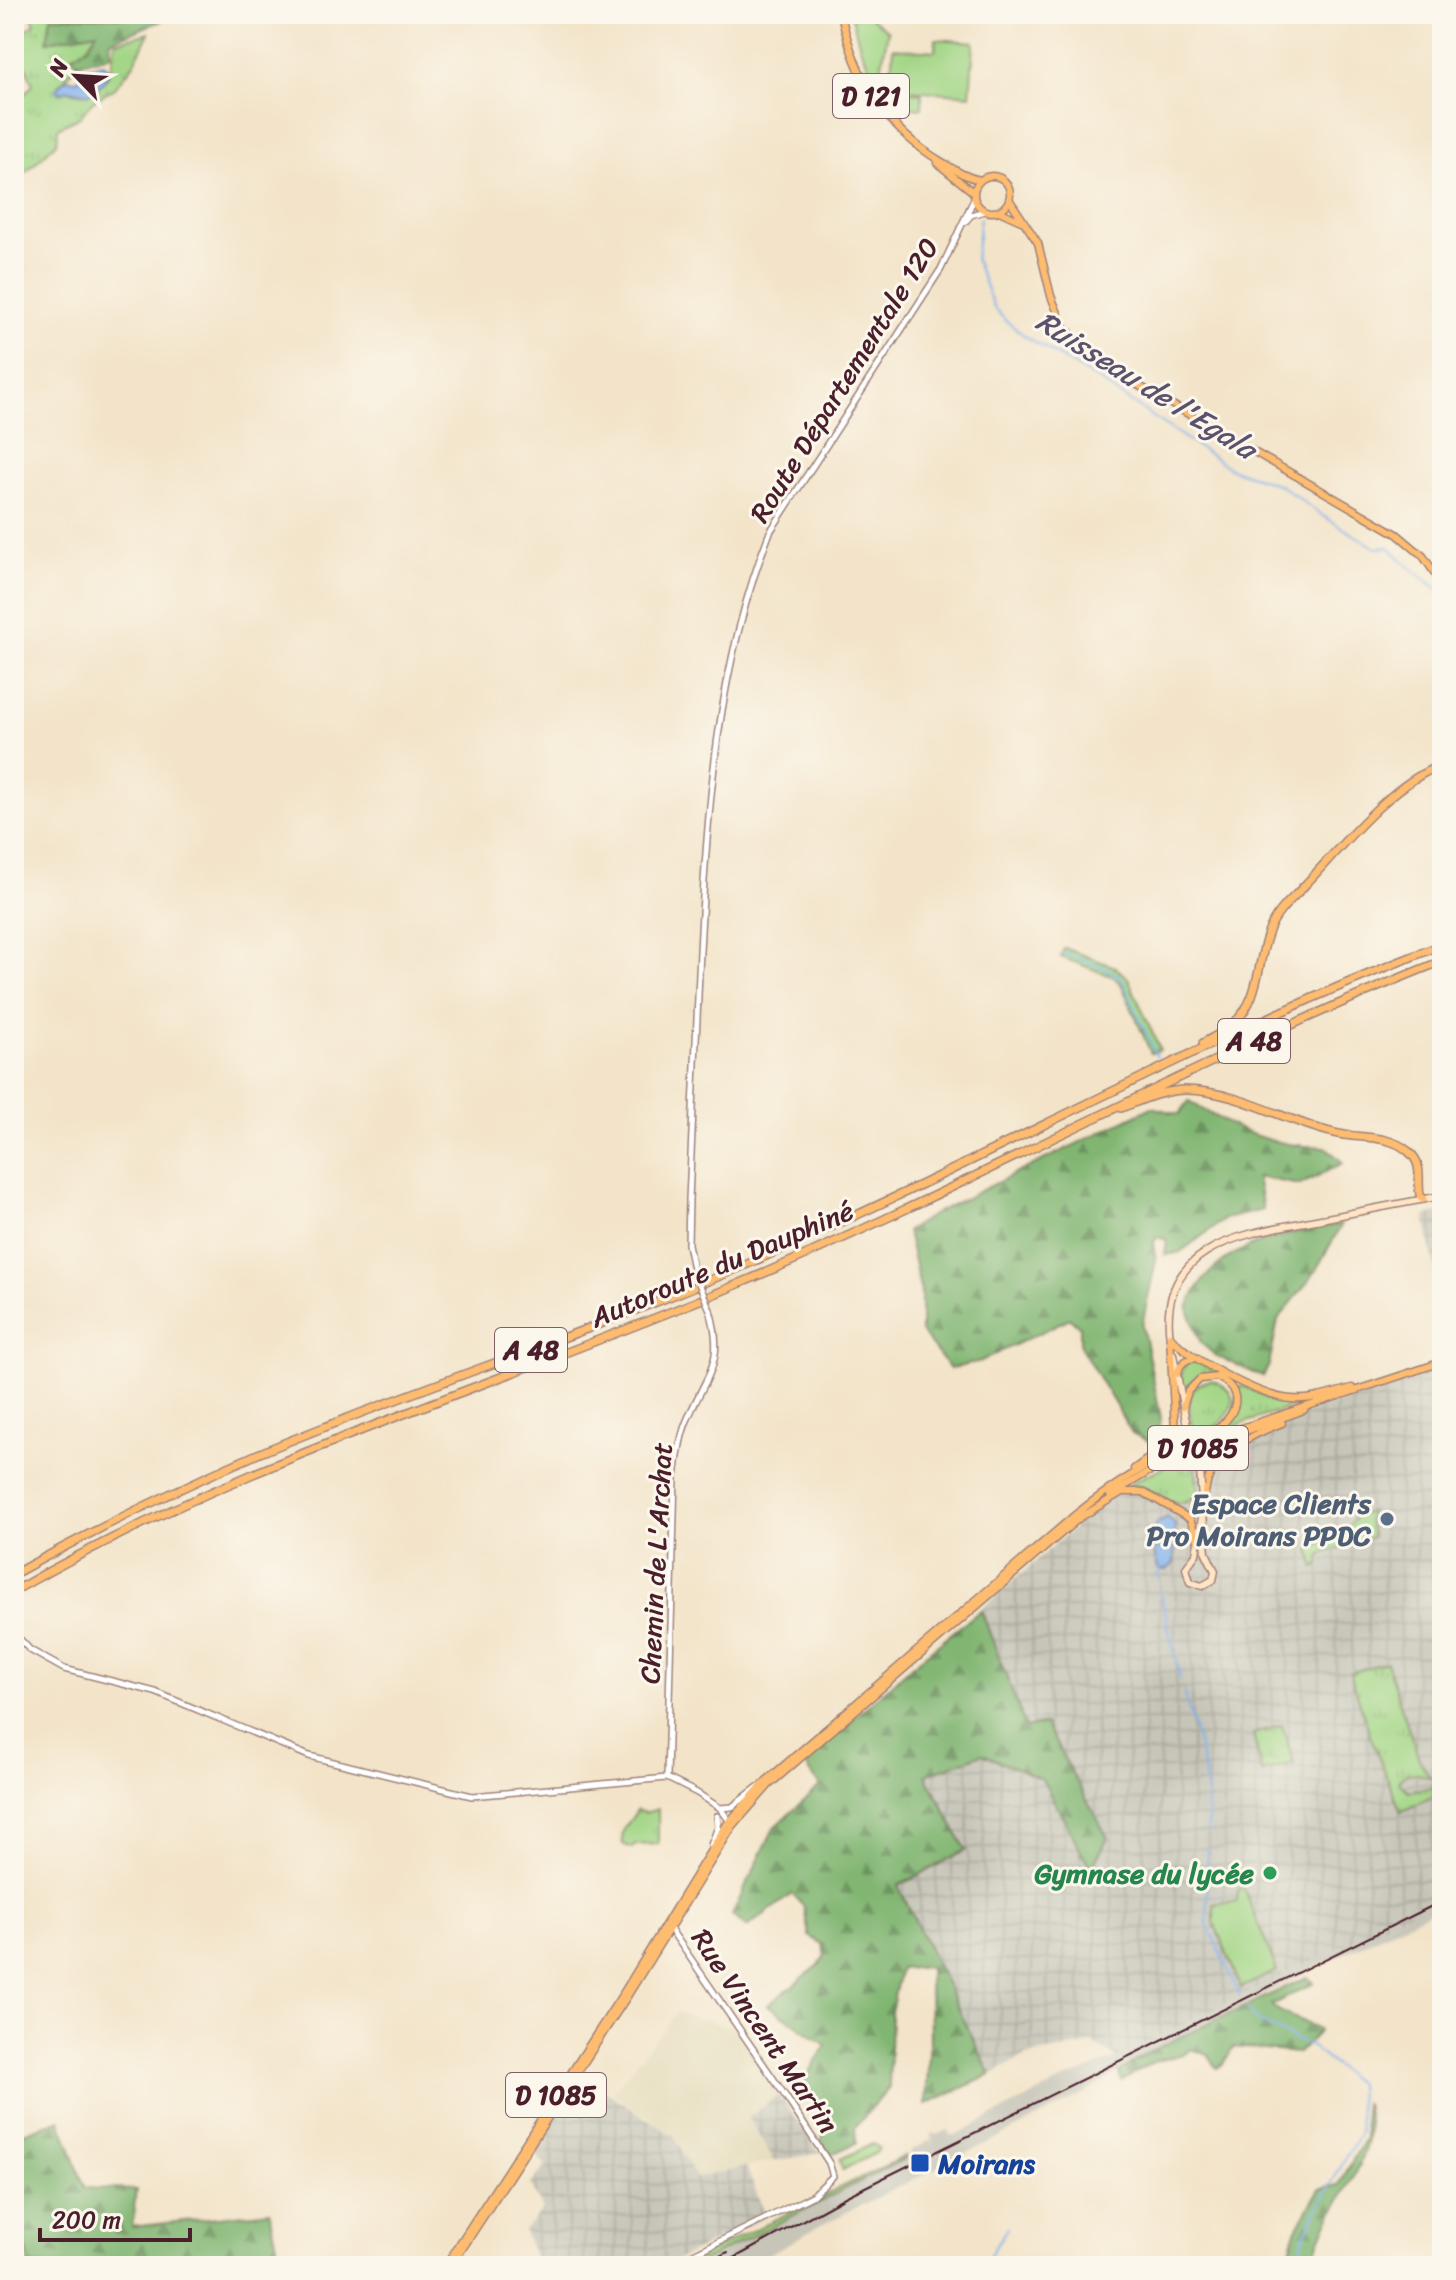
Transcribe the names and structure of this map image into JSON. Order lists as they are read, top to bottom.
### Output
{
  "streets": {
    "highway": ["A 48", "Autoroute du Dauphiné"],
    "main road": ["D 121", "D 1085"],
    "street": ["Route Départementale 120", "Chemin de L'Archat", "Rue Vincent Martin"]
  },
  "crossings": [
    ["D 121", "Route Départementale 120"],
    ["Route Départementale 120", "Chemin de L'Archat"],
    ["D 1085", "Rue Vincent Martin"]
  ],
  "water": ["Ruisseau de l'Egala"],
  "places": {
    "other": ["Espace Clients Pro Moirans PPDC", "Gymnase du lycée"],
    "transit": ["Moirans"]
  },
  "scale_bar": "200 m",
  "north": "top left"
}
